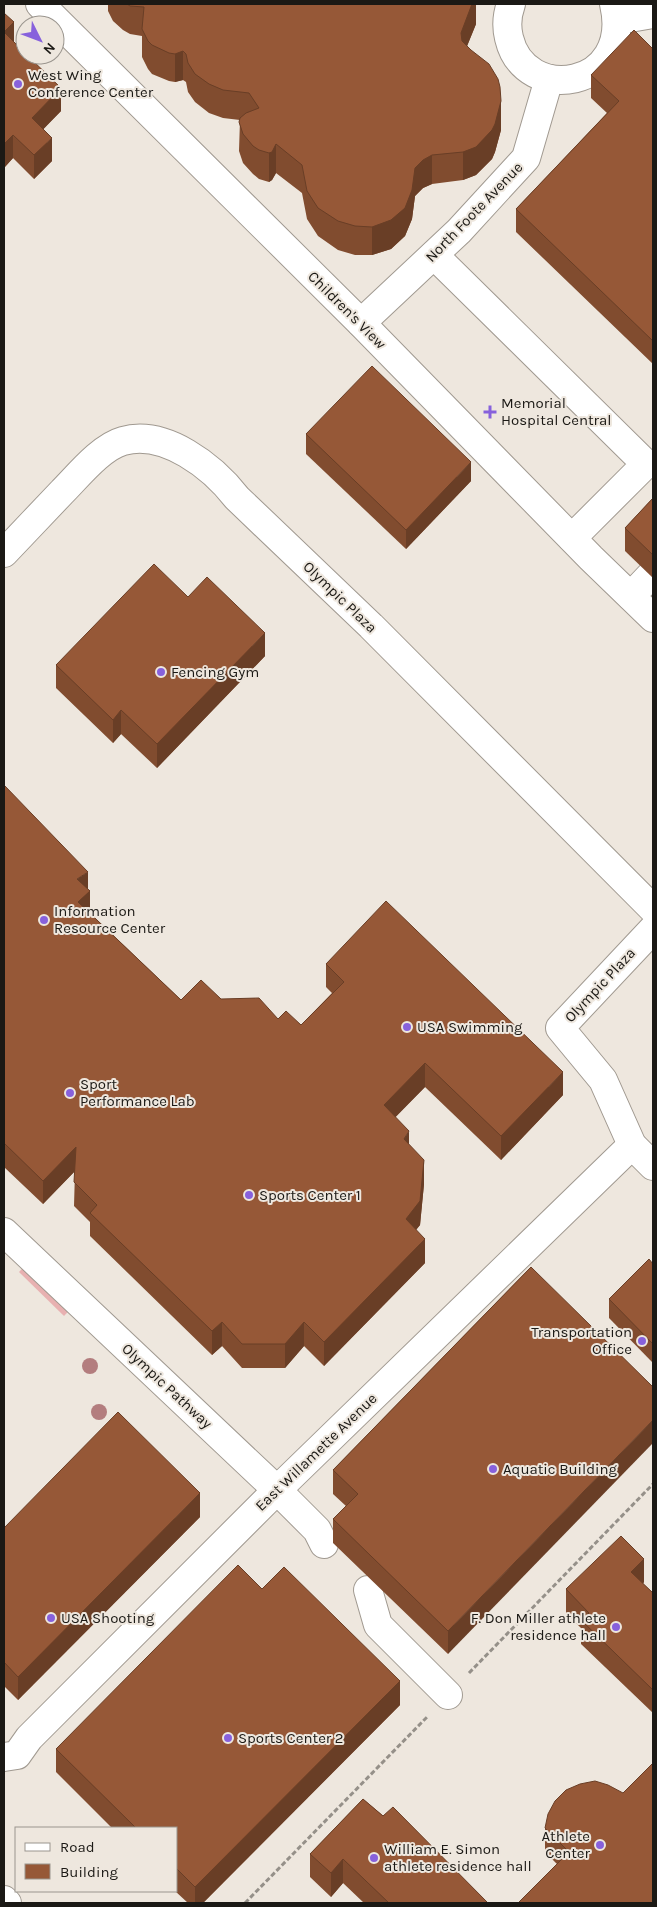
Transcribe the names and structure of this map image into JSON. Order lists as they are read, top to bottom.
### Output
{
  "streets": {
    "street": [
      "North Foote Avenue",
      "Children's View",
      "Olympic Plaza",
      "Olympic Pathway",
      "East Willamette Avenue"
    ]
  },
  "crossings": [
    ["North Foote Avenue", "Children's View"],
    ["Olympic Plaza", "East Willamette Avenue"],
    ["Olympic Pathway", "East Willamette Avenue"]
  ],
  "places": {
    "other": [
      "West Wing Conference Center",
      "Fencing Gym",
      "Information Resource Center",
      "USA Swimming",
      "Sport Performance Lab",
      "Sports Center 1",
      "Transportation Office",
      "Aquatic Building",
      "USA Shooting",
      "F. Don Miller athlete residence hall",
      "Sports Center 2",
      "Athlete Center",
      "William E. Simon athlete residence hall"
    ],
    "health": ["Memorial Hospital Central"]
  },
  "legend": ["Road", "Building"],
  "north": "bottom right"
}
